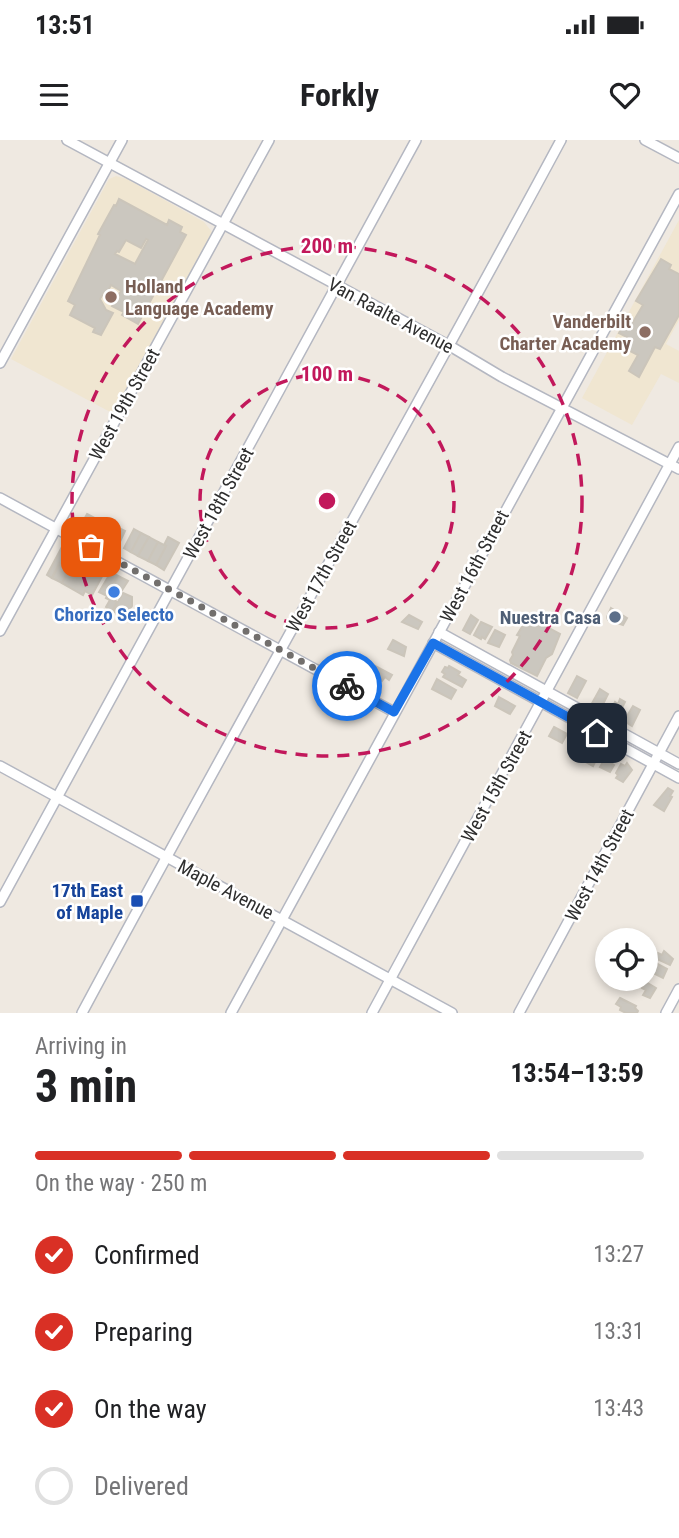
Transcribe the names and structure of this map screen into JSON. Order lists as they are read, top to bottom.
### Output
{
  "streets": {
    "street": [
      "Van Raalte Avenue",
      "West 19th Street",
      "West 18th Street",
      "West 16th Street",
      "West 17th Street",
      "West 15th Street",
      "West 14th Street",
      "Maple Avenue"
    ]
  },
  "crossings": [
    ["Van Raalte Avenue", "West 19th Street"],
    ["Van Raalte Avenue", "West 18th Street"],
    ["Van Raalte Avenue", "West 16th Street"],
    ["Van Raalte Avenue", "West 17th Street"],
    ["Van Raalte Avenue", "West 15th Street"],
    ["West 18th Street", "Maple Avenue"],
    ["West 16th Street", "Maple Avenue"],
    ["West 17th Street", "Maple Avenue"],
    ["West 15th Street", "Maple Avenue"]
  ],
  "places": {
    "other": [
      "Holland Language Academy",
      "Vanderbilt Charter Academy",
      "Chorizo Selecto",
      "Nuestra Casa"
    ],
    "transit": ["17th East of Maple"]
  },
  "page": {
    "status": "13:51",
    "header": "Forkly",
    "heading": ["3 min", "Arriving in", "13:54–13:59"],
    "bar": "On the way · 250 m",
    "list": [
      ["Confirmed", "13:27"],
      ["Preparing", "13:31"],
      ["On the way", "13:43"],
      "Delivered"
    ]
  },
  "rings": ["200 m", "100 m"]
}
